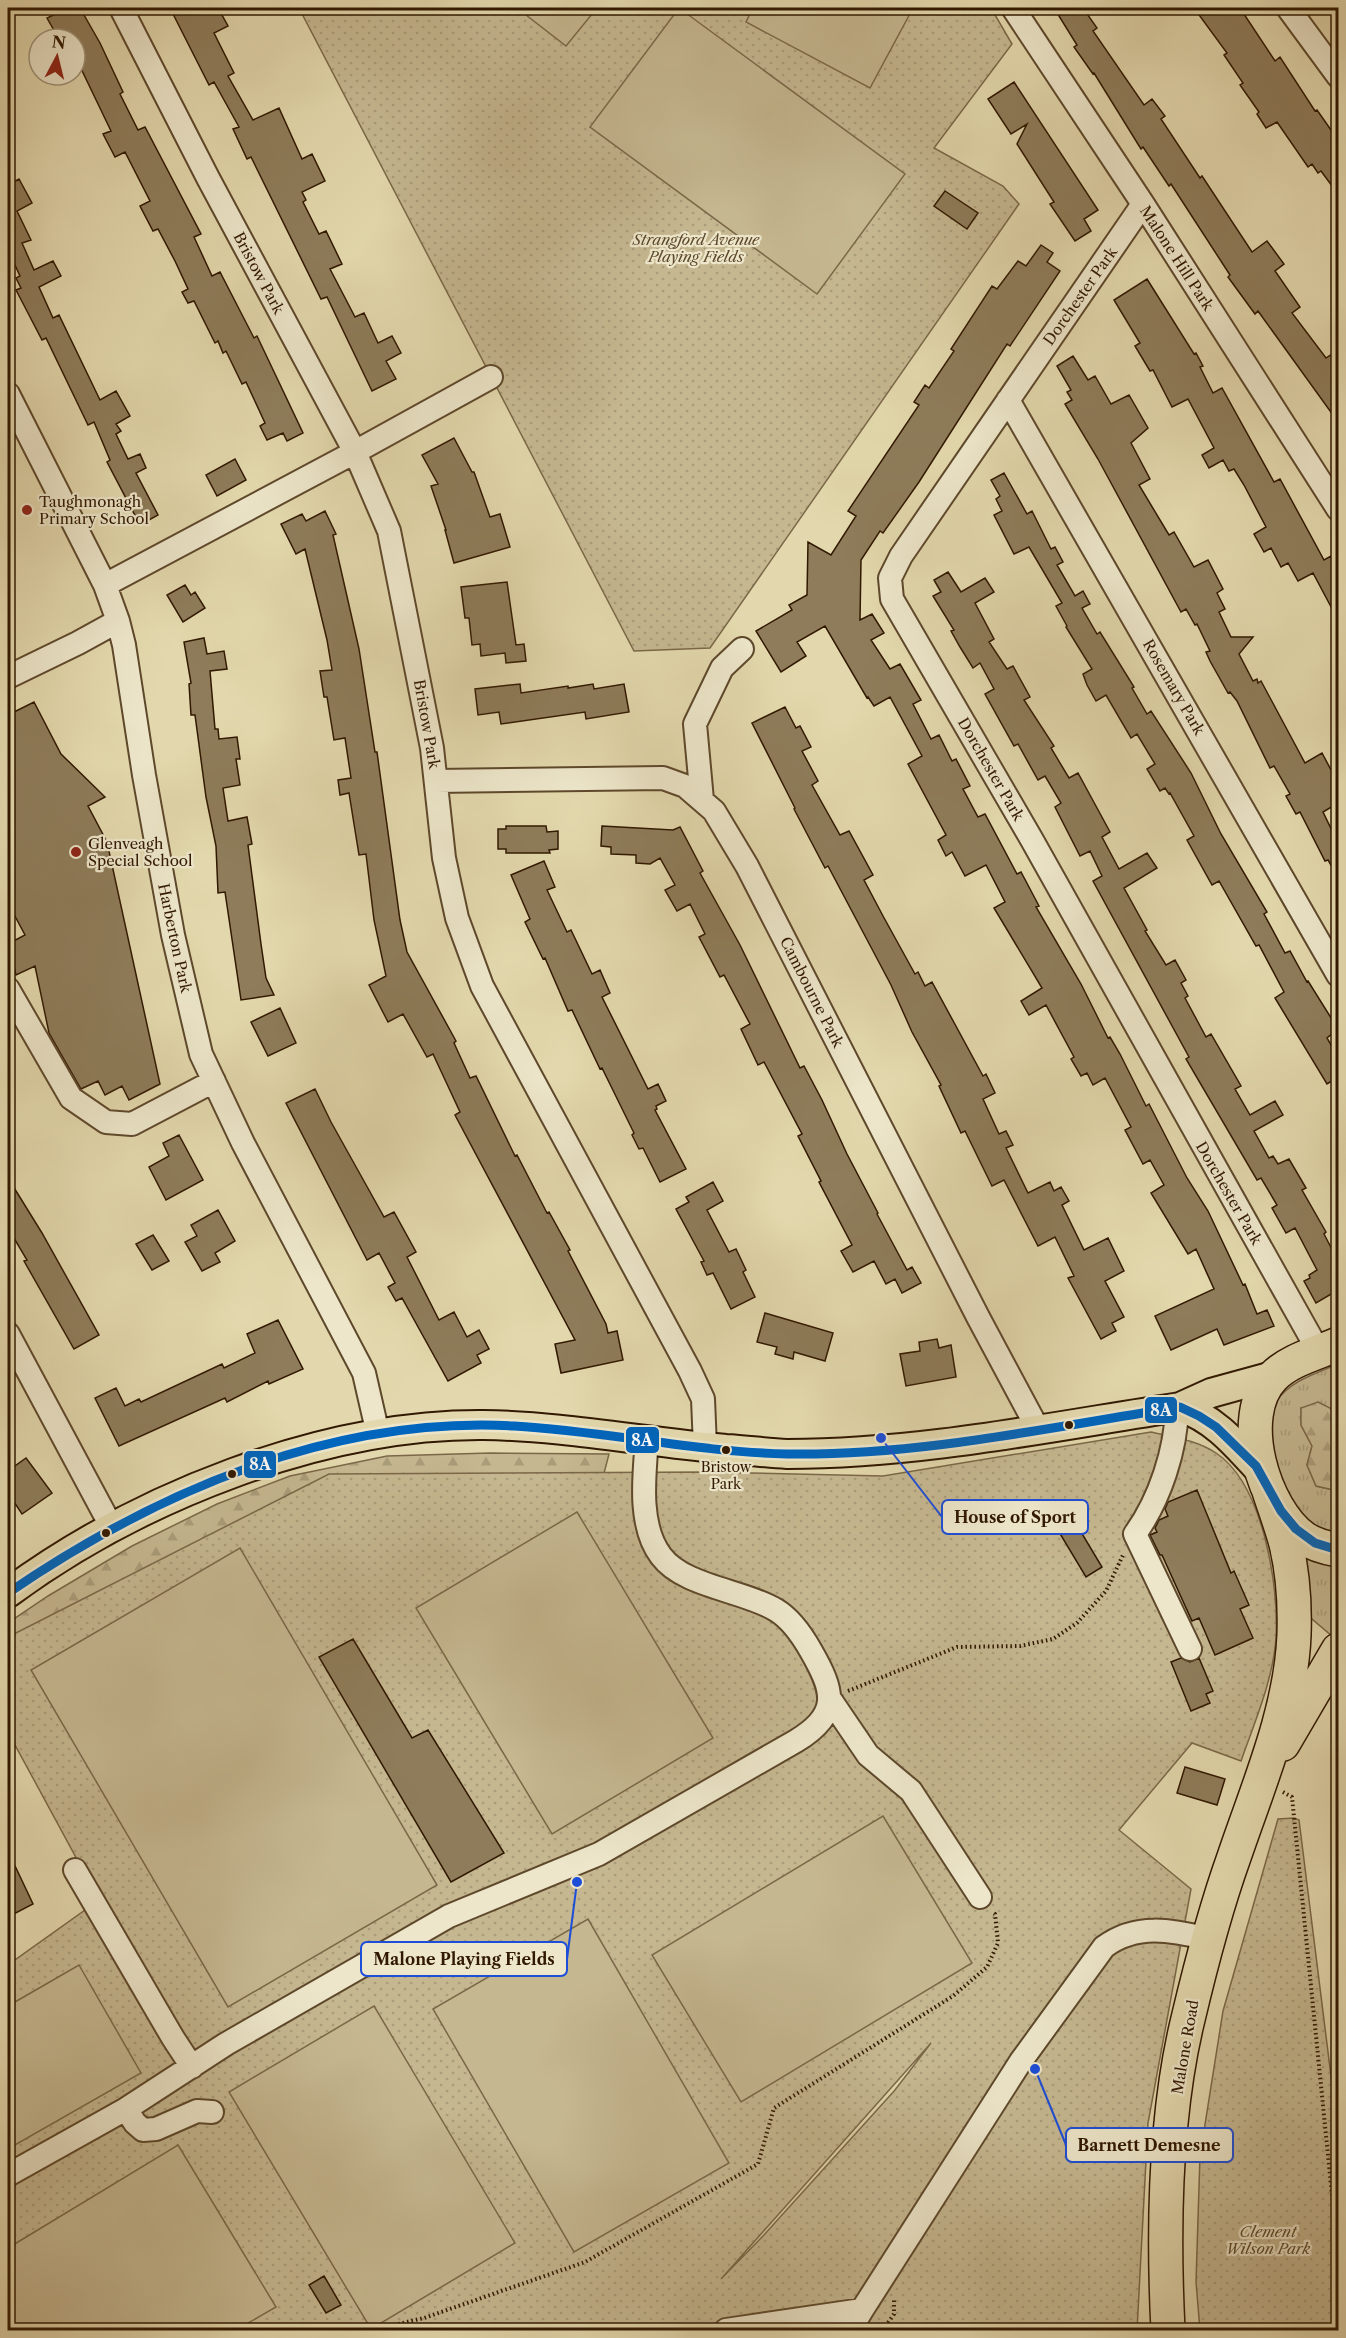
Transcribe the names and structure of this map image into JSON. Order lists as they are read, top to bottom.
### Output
{
  "streets": {
    "highway": ["Malone Road"],
    "street": [
      "Malone Hill Park",
      "Bristow Park",
      "Dorchester Park",
      "Rosemary Park",
      "Harberton Park",
      "Cambourne Park"
    ]
  },
  "crossings": [
    ["Malone Hill Park", "Dorchester Park"],
    ["Bristow Park", "Cambourne Park"],
    ["Dorchester Park", "Rosemary Park"]
  ],
  "parks": ["Strangford Avenue Playing Fields", "Clement Wilson Park"],
  "places": [
    "Taughmonagh Primary School",
    "Glenveagh Special School",
    "House of Sport",
    "Bristow Park",
    "Malone Playing Fields",
    "Barnett Demesne"
  ],
  "lines": ["transit line 8A"],
  "north": "top"
}
